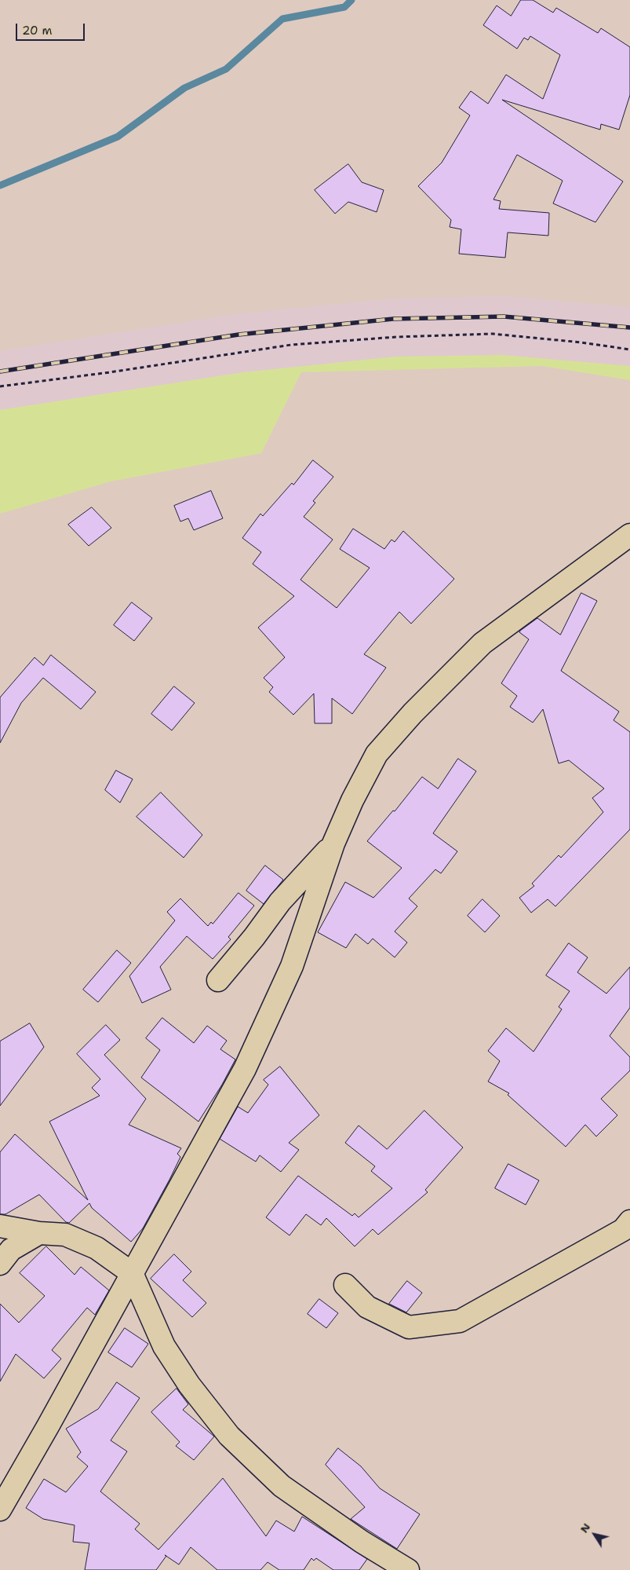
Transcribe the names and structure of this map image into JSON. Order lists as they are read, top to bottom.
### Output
{
  "scale_bar": "20 m",
  "north": "top left"
}
